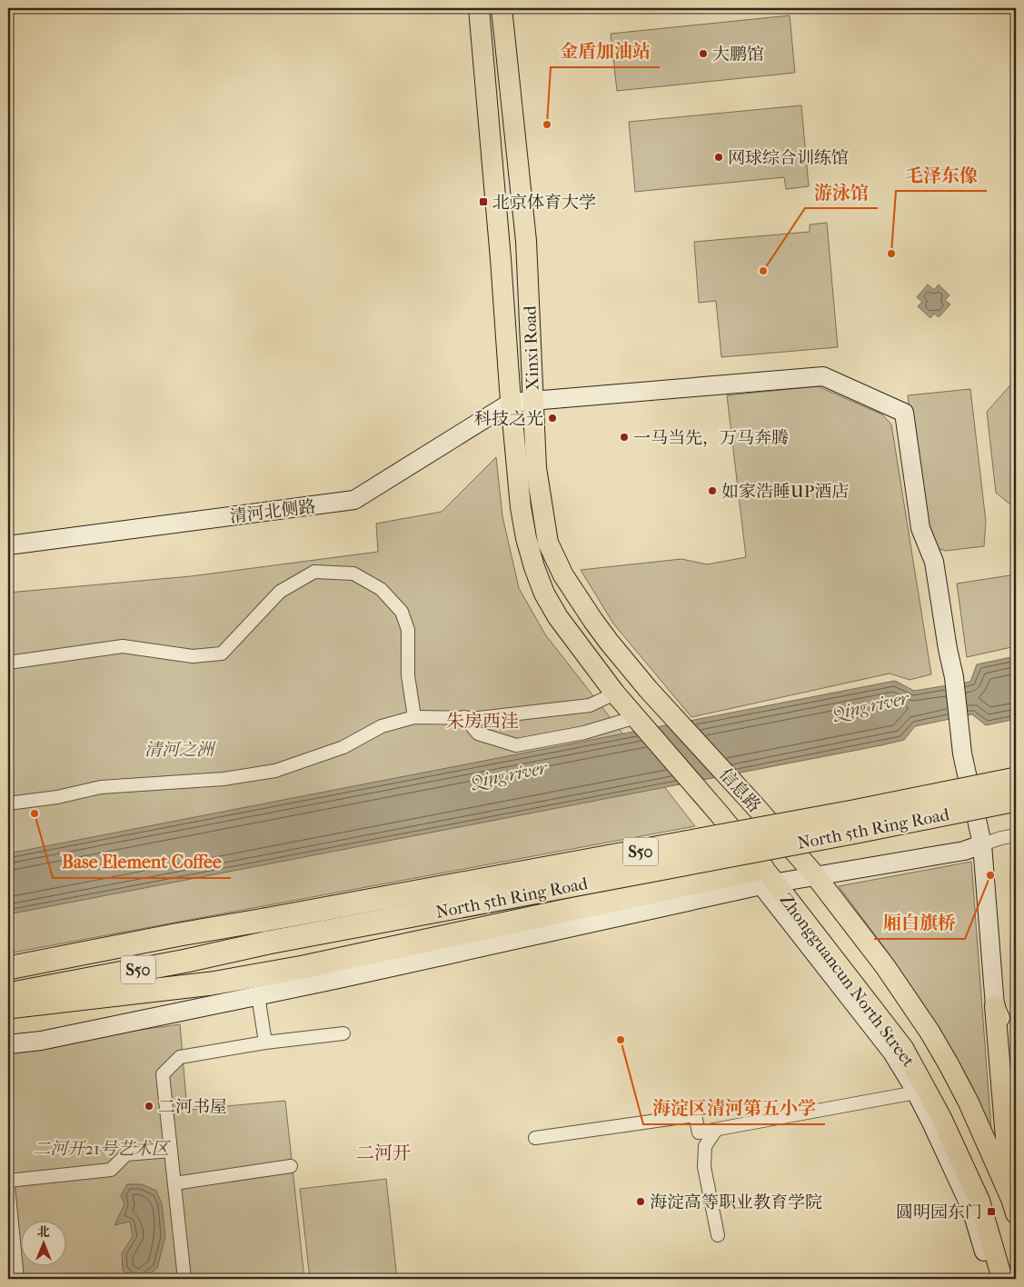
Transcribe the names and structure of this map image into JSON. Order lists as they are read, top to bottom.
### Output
{
  "streets": {
    "highway": ["North 5th Ring Road", "S50"],
    "main road": ["Xinxi Road", "信息路", "Zhongguancun North Street"],
    "street": ["清河北侧路"]
  },
  "crossings": [
    ["Xinxi Road", "清河北侧路"],
    ["Xinxi Road", "信息路"],
    ["信息路", "Zhongguancun North Street"]
  ],
  "districts": ["朱房西洼", "二河开"],
  "water": ["Qing river"],
  "parks": ["清河之洲", "二河开21号艺术区"],
  "places": {
    "other": [
      "大鹏馆",
      "金盾加油站",
      "网球综合训练馆",
      "毛泽东像",
      "游泳馆",
      "科技之光",
      "一马当先，万马奔腾",
      "如家浩睡UP酒店",
      "Base Element Coffee",
      "厢白旗桥",
      "海淀区清河第五小学",
      "二河书屋",
      "海淀高等职业教育学院"
    ],
    "transit": ["北京体育大学", "圆明园东门"]
  },
  "north": "top"
}
